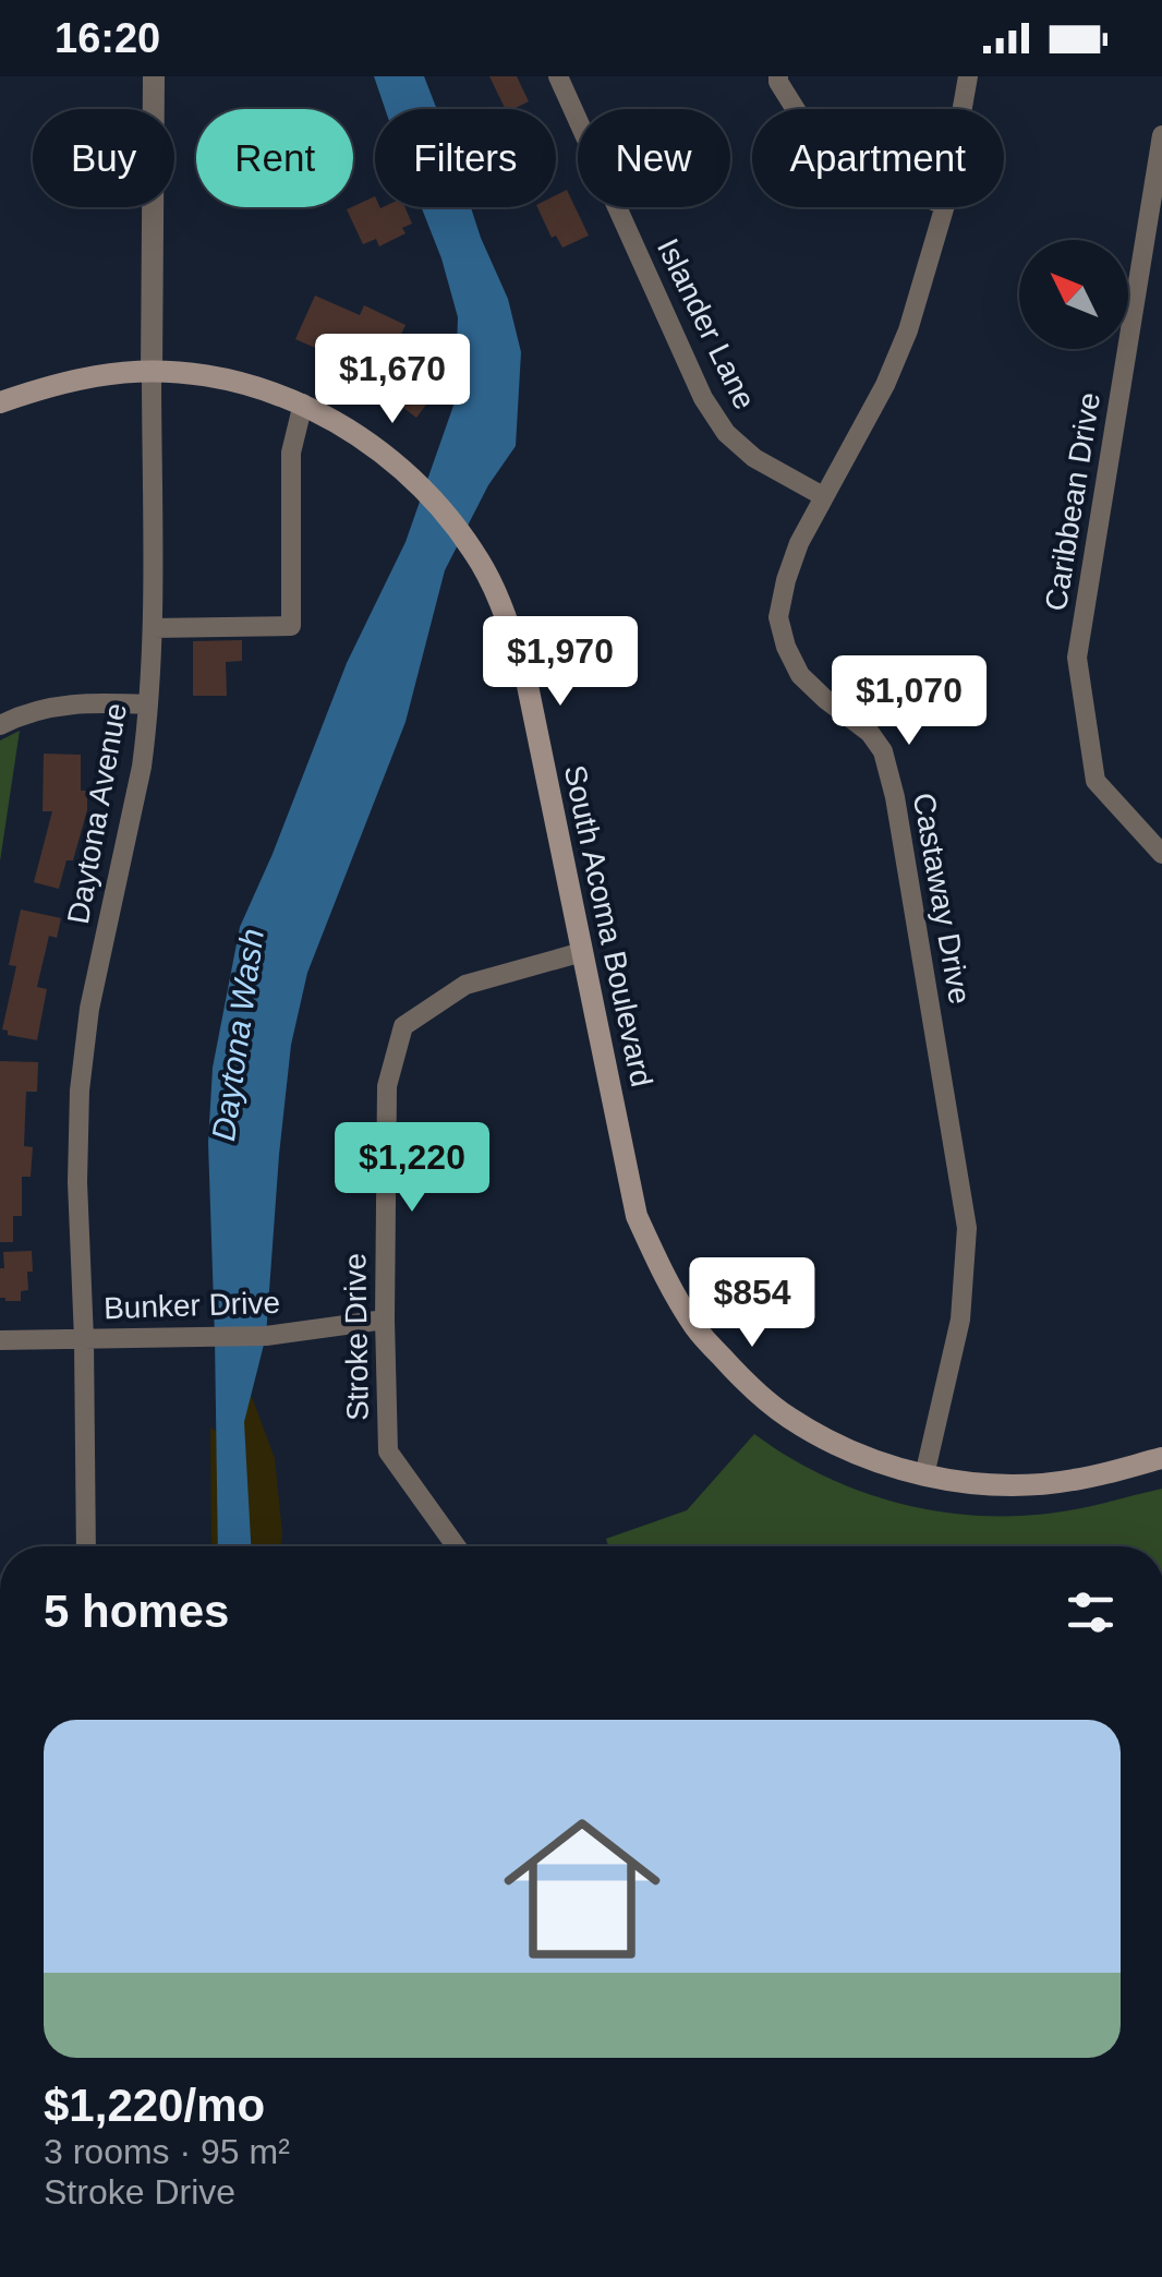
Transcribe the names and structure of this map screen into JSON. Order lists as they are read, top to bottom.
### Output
{
  "streets": {
    "main road": ["South Acoma Boulevard"],
    "street": [
      "Islander Lane",
      "Caribbean Drive",
      "Daytona Avenue",
      "Castaway Drive",
      "Bunker Drive",
      "Stroke Drive"
    ]
  },
  "crossings": [
    ["Islander Lane", "Castaway Drive"],
    ["Daytona Avenue", "South Acoma Boulevard"],
    ["Daytona Avenue", "Bunker Drive"],
    ["Castaway Drive", "South Acoma Boulevard"],
    ["South Acoma Boulevard", "Stroke Drive"],
    ["Bunker Drive", "Stroke Drive"]
  ],
  "water": ["Daytona Wash"],
  "north": "top left",
  "page": {
    "status": "16:20",
    "chip": [
      "Buy",
      "Rent",
      "Filters",
      "New",
      "Apartment"
    ],
    "price": [
      "$1,670",
      "$1,970",
      "$1,070",
      "$1,220",
      "$854"
    ],
    "heading": "5 homes",
    "list": [
      {
        "name": "$1,220/mo",
        "note": "3 rooms · 95 m² · Stroke Drive"
      }
    ]
  }
}
